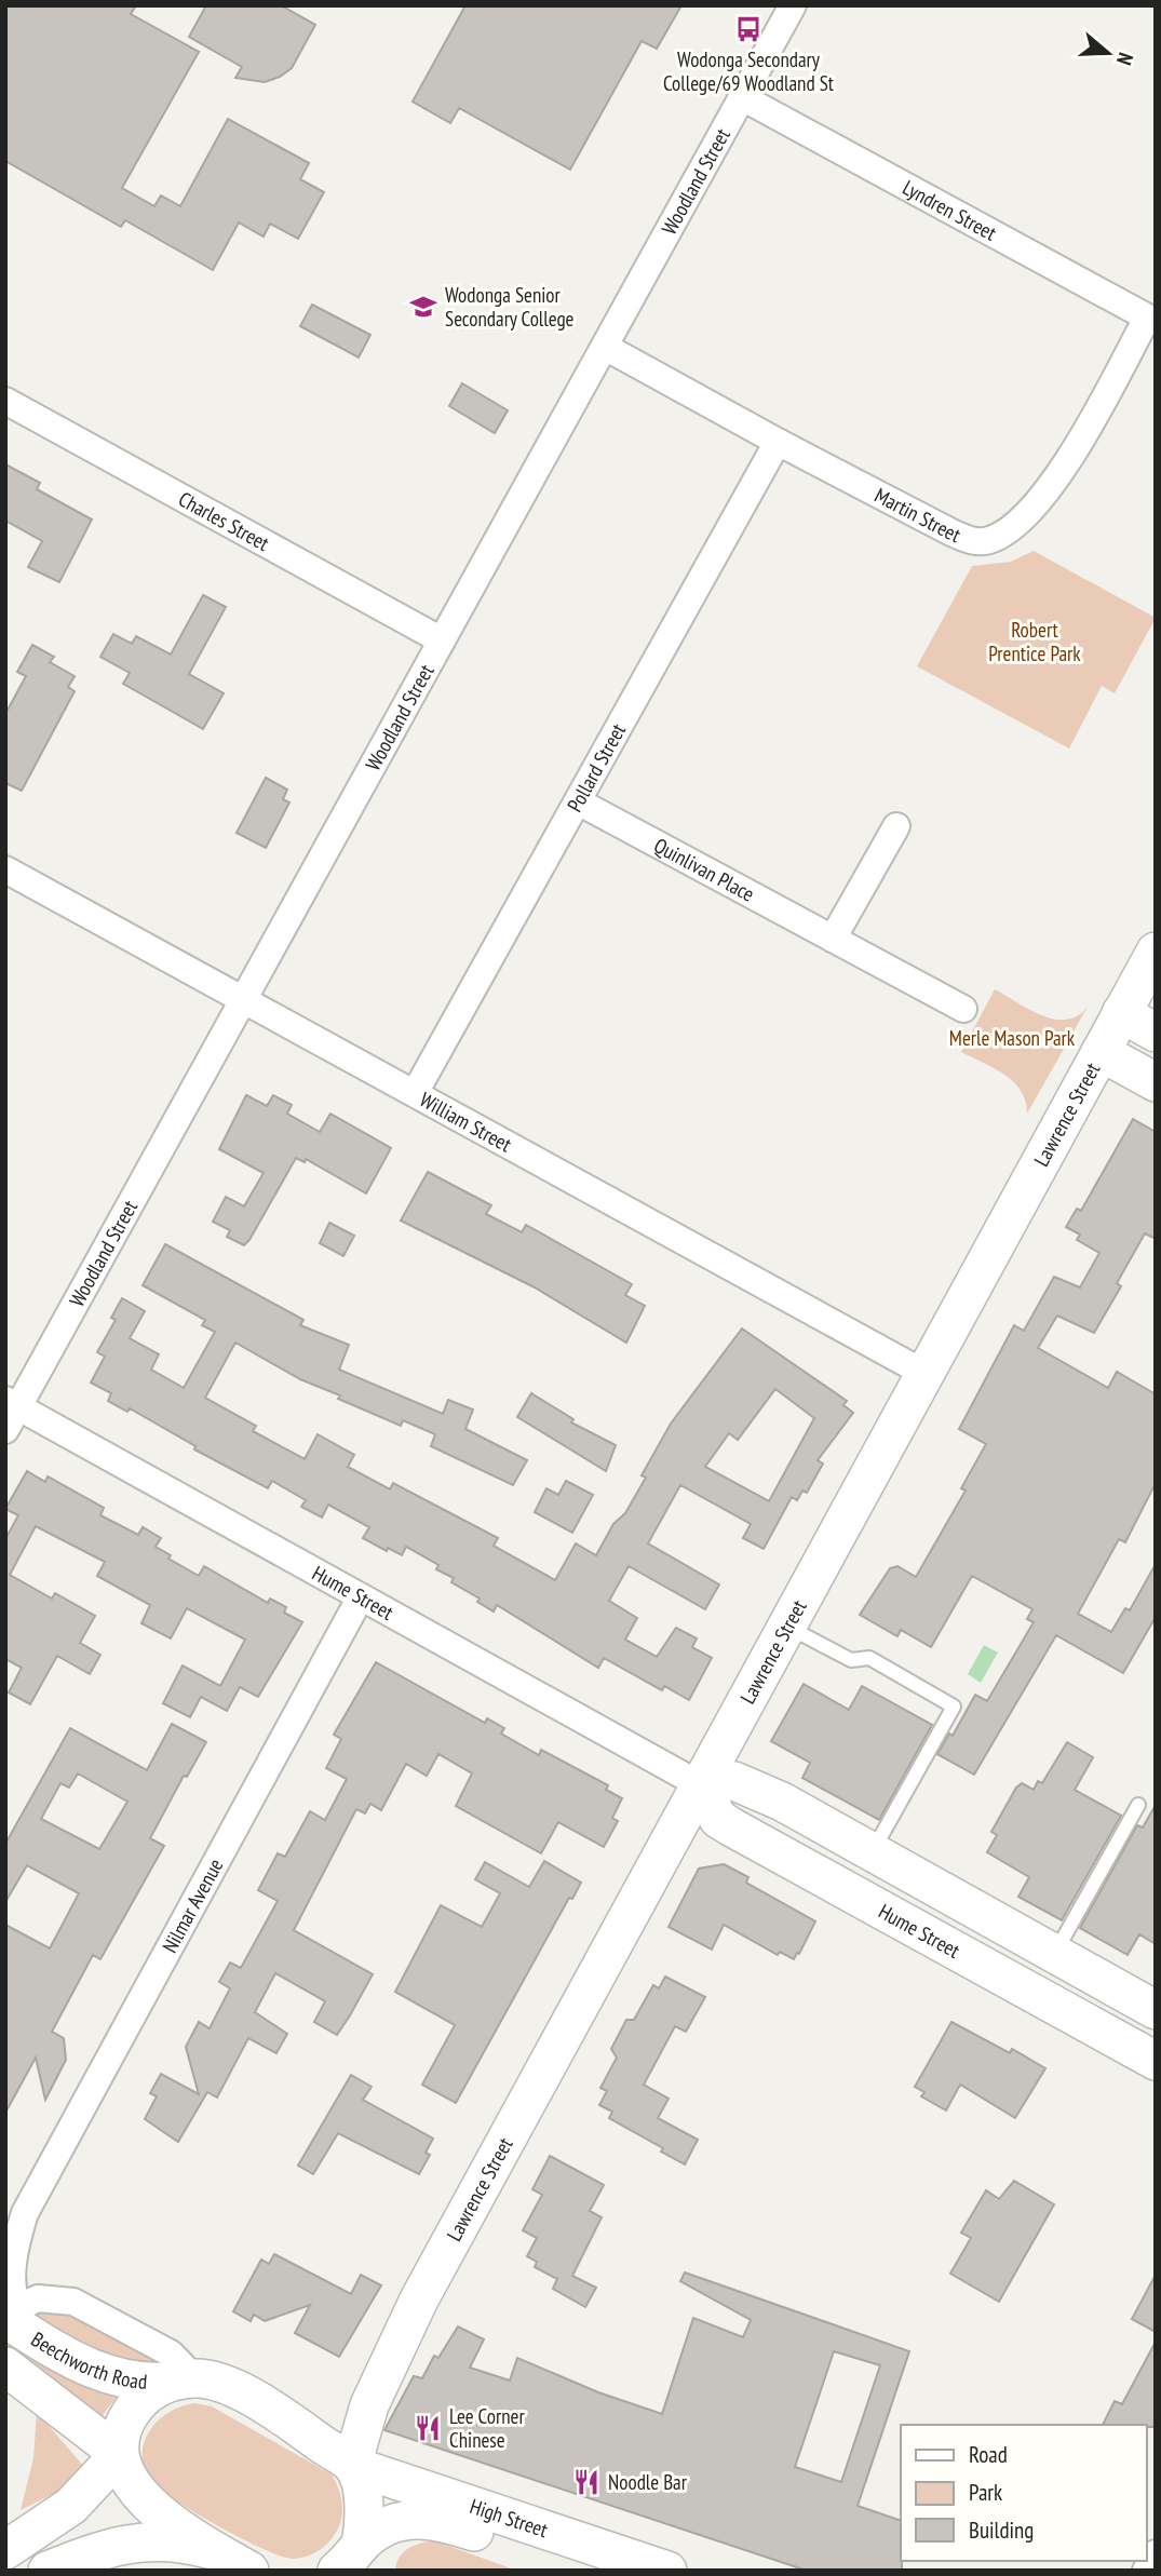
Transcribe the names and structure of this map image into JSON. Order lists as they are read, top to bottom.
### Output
{
  "streets": {
    "main road": [
      "Lawrence Street",
      "Hume Street",
      "Beechworth Road",
      "High Street"
    ],
    "street": [
      "Woodland Street",
      "Lyndren Street",
      "Martin Street",
      "Charles Street",
      "Pollard Street",
      "Quinlivan Place",
      "William Street",
      "Nilmar Avenue"
    ]
  },
  "crossings": [
    ["Woodland Street", "Lyndren Street"],
    ["Woodland Street", "Martin Street"],
    ["Woodland Street", "Charles Street"],
    ["Woodland Street", "William Street"],
    ["Woodland Street", "Hume Street"],
    ["Lyndren Street", "Martin Street"],
    ["Martin Street", "Pollard Street"],
    ["Pollard Street", "Quinlivan Place"],
    ["Pollard Street", "William Street"],
    ["Lawrence Street", "William Street"],
    ["Lawrence Street", "Hume Street"],
    ["Lawrence Street", "High Street"],
    ["Hume Street", "Nilmar Avenue"],
    ["Nilmar Avenue", "Beechworth Road"],
    ["Beechworth Road", "High Street"]
  ],
  "parks": ["Robert Prentice Park", "Merle Mason Park"],
  "places": {
    "bus stop": ["Wodonga Secondary College/69 Woodland St"],
    "school or university": ["Wodonga Senior Secondary College"],
    "restaurant": ["Lee Corner Chinese", "Noodle Bar"]
  },
  "legend": ["Road", "Park", "Building"],
  "north": "right"
}
